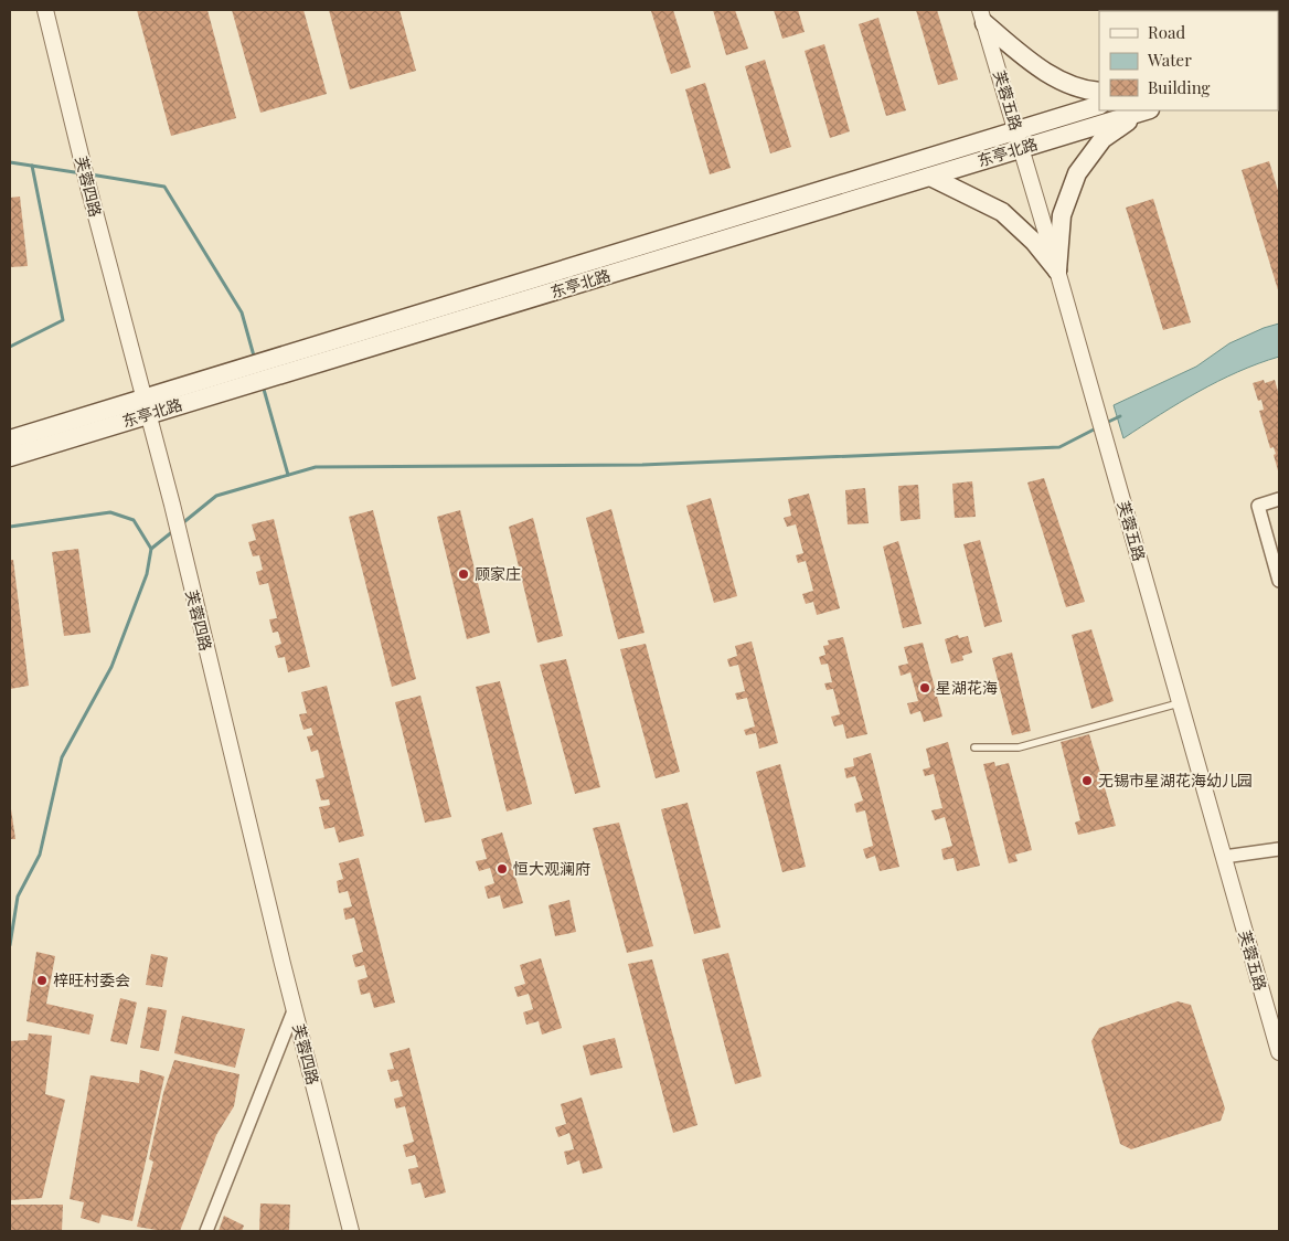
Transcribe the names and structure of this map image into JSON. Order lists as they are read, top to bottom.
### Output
{
  "streets": {
    "main road": ["东亭北路"],
    "street": ["芙蓉五路", "芙蓉四路"]
  },
  "crossings": [
    ["芙蓉五路", "东亭北路"],
    ["东亭北路", "芙蓉四路"]
  ],
  "places": [
    "顾家庄",
    "星湖花海",
    "无锡市星湖花海幼儿园",
    "恒大观澜府",
    "梓旺村委会"
  ],
  "legend": ["Road", "Water", "Building"]
}
